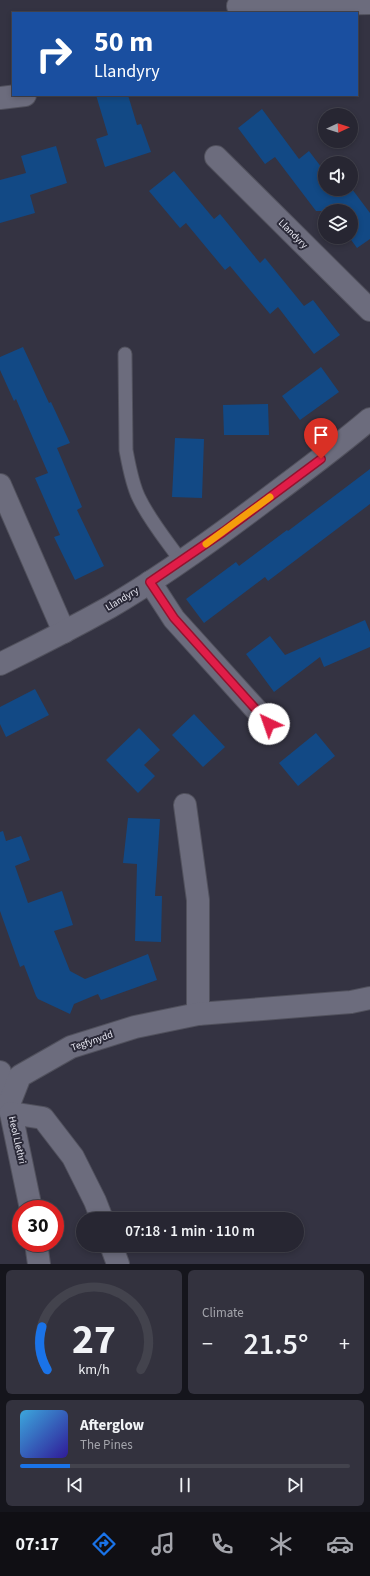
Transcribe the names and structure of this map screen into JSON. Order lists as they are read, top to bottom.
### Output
{
  "streets": {
    "street": ["Llandyry", "Tegfynydd", "Heol Llethri"]
  },
  "crossings": [
    ["Tegfynydd", "Heol Llethri"]
  ],
  "north": "right",
  "page": {
    "turn": ["50 m", "Llandyry"],
    "limit": "30",
    "trip": "07:18 · 1 min · 110 m",
    "tile": "Climate",
    "heat": ["−", "21.5°", "+"],
    "song": ["Afterglow", "The Pines"],
    "tabs": "07:17",
    "gauge": ["27", "km/h"]
  }
}
